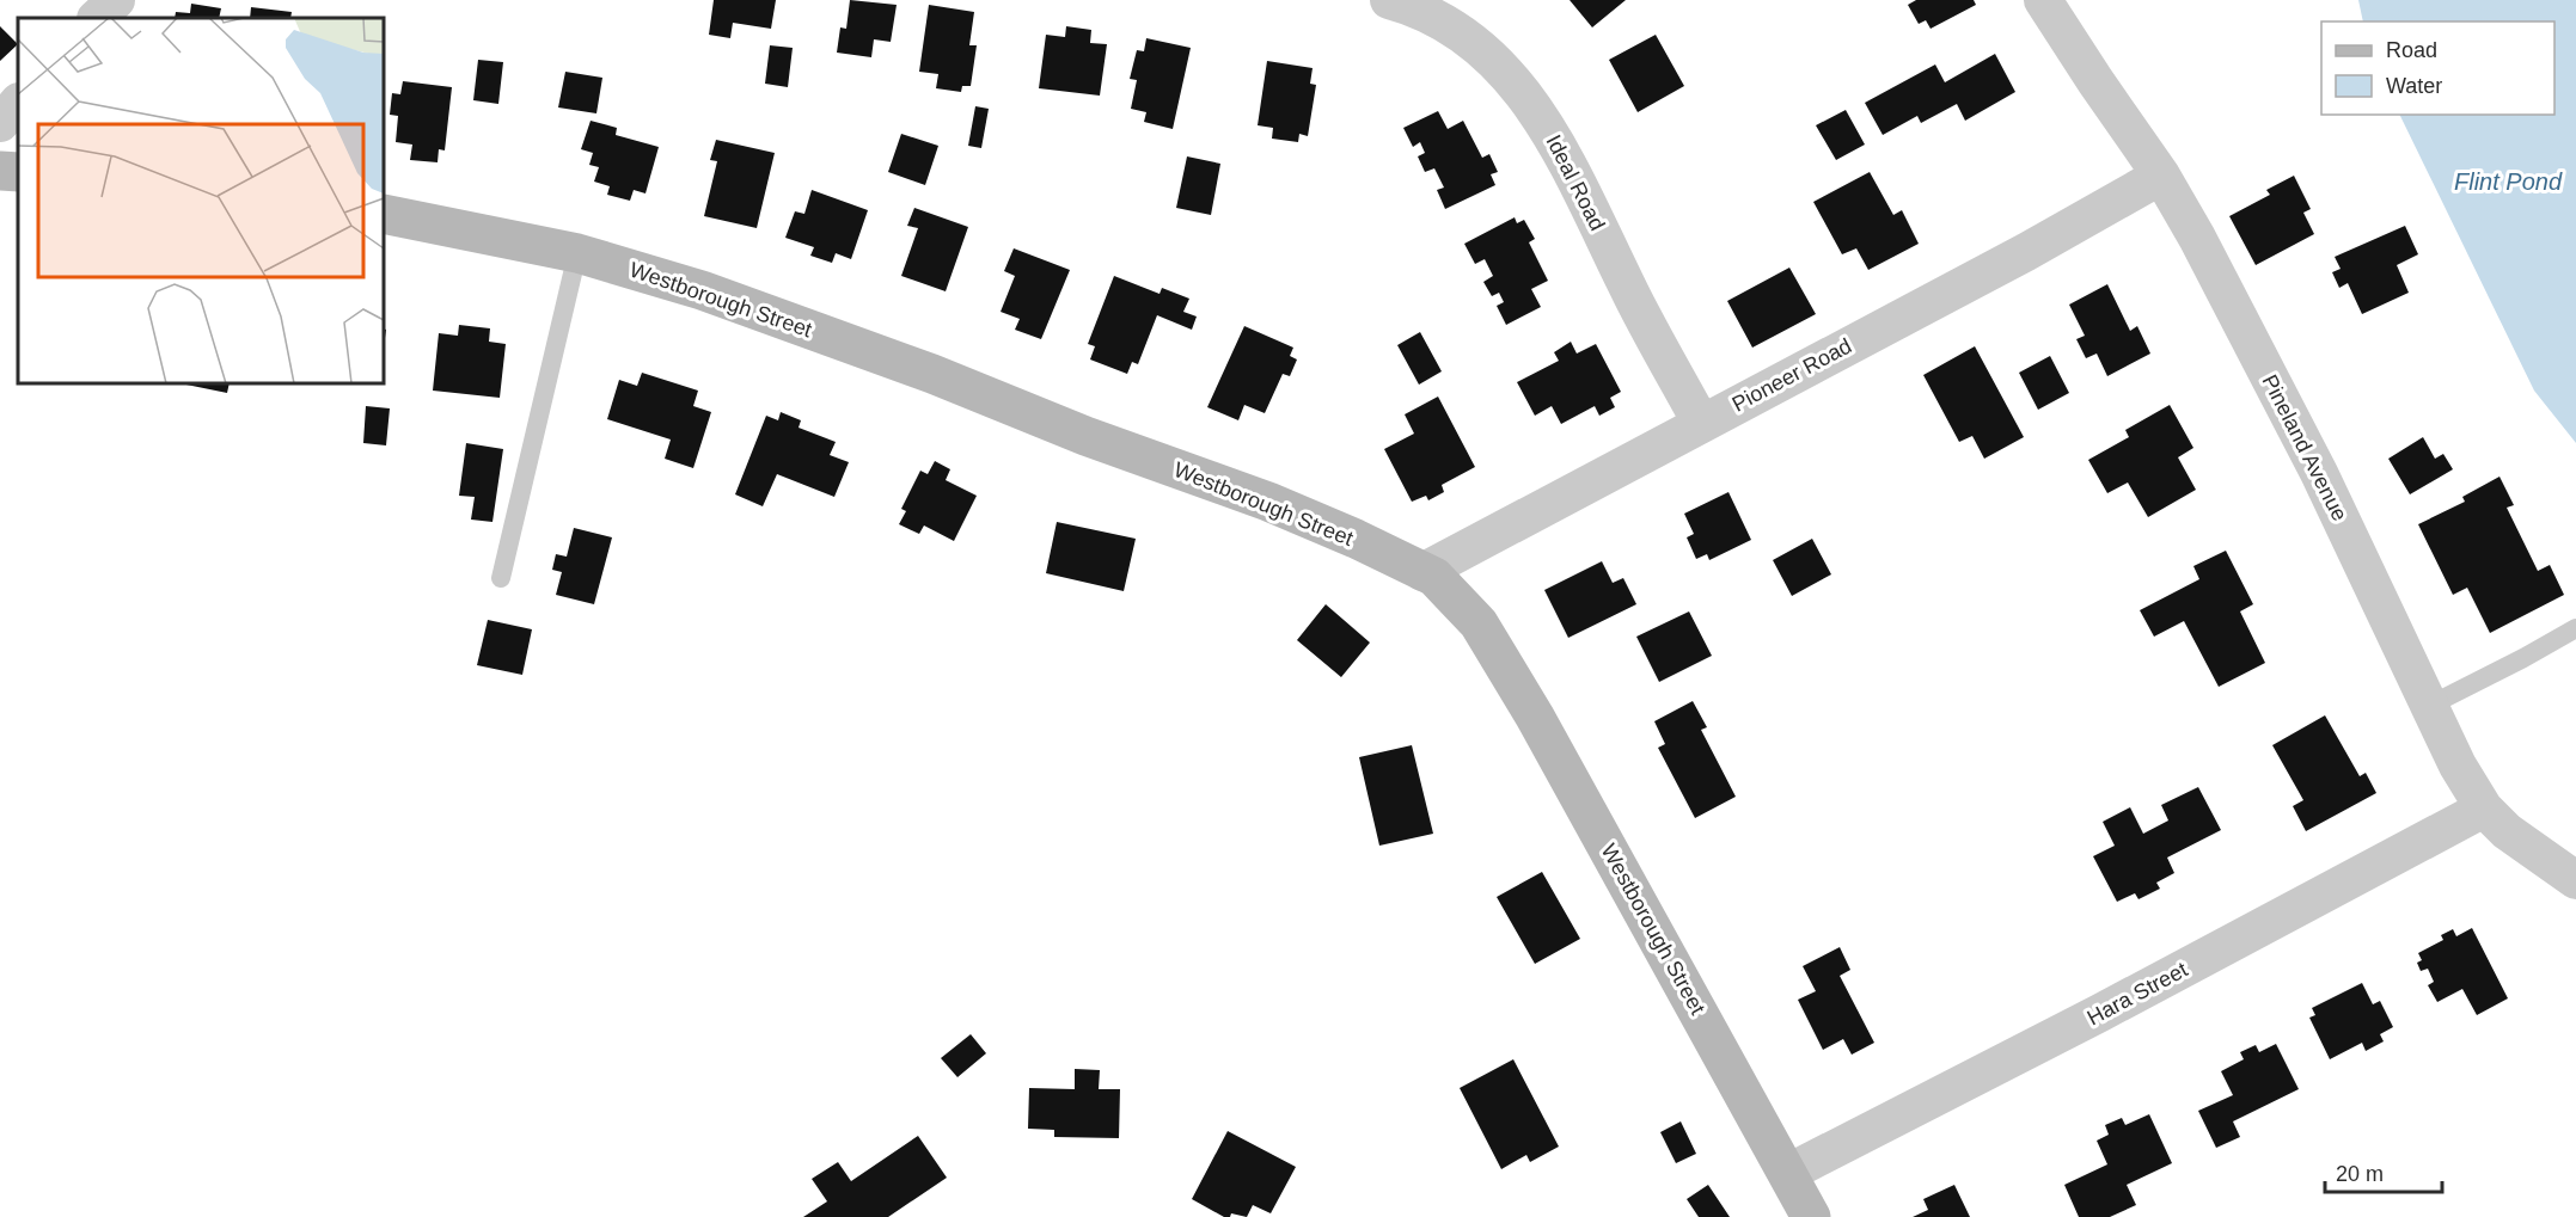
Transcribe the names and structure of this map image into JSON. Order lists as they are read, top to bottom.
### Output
{
  "streets": {
    "street": [
      "Ideal Road",
      "Westborough Street",
      "Pioneer Road",
      "Pineland Avenue",
      "Hara Street"
    ]
  },
  "crossings": [
    ["Ideal Road", "Pioneer Road"],
    ["Westborough Street", "Pioneer Road"],
    ["Westborough Street", "Hara Street"],
    ["Pioneer Road", "Pineland Avenue"],
    ["Pineland Avenue", "Hara Street"]
  ],
  "water": ["Flint Pond"],
  "legend": ["Road", "Water"],
  "scale_bar": "20 m"
}
